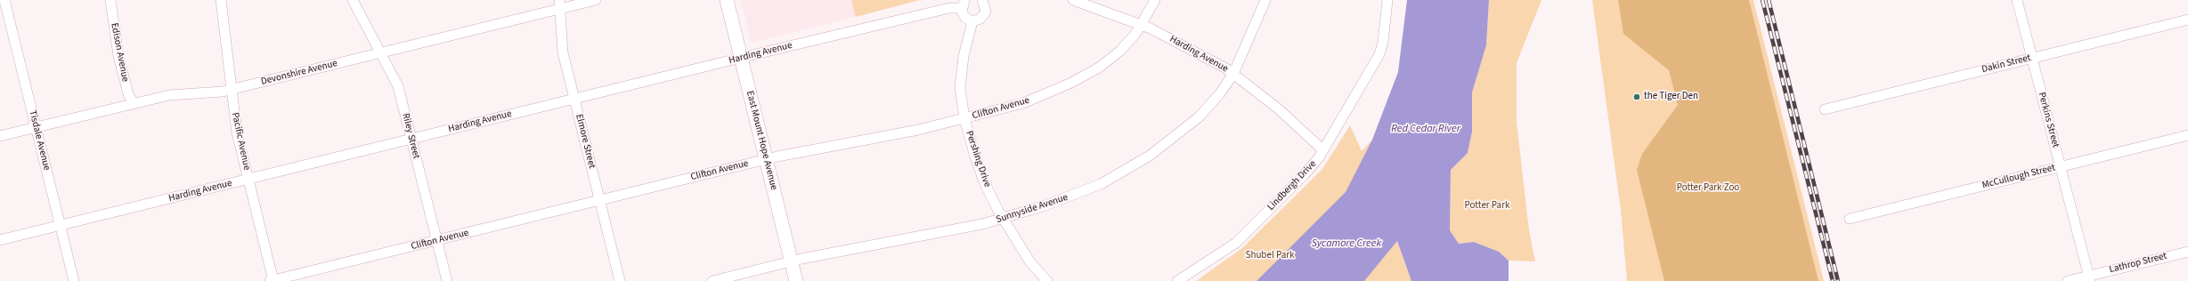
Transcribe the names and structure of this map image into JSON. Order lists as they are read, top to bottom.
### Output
{
  "streets": {
    "street": [
      "Edison Avenue",
      "Harding Avenue",
      "Dakin Street",
      "Devonshire Avenue",
      "Clifton Avenue",
      "Perkins Street",
      "Riley Street",
      "Tisdale Avenue",
      "East Mount Hope Avenue",
      "Pacific Avenue",
      "Elmore Street",
      "Pershing Drive",
      "McCullough Street",
      "Lindbergh Drive",
      "Sunnyside Avenue",
      "Lathrop Street"
    ]
  },
  "crossings": [
    ["Edison Avenue", "Devonshire Avenue"],
    ["Harding Avenue", "Clifton Avenue"],
    ["Harding Avenue", "Riley Street"],
    ["Harding Avenue", "Tisdale Avenue"],
    ["Harding Avenue", "East Mount Hope Avenue"],
    ["Harding Avenue", "Pacific Avenue"],
    ["Harding Avenue", "Elmore Street"],
    ["Harding Avenue", "Lindbergh Drive"],
    ["Harding Avenue", "Sunnyside Avenue"],
    ["Dakin Street", "Perkins Street"],
    ["Devonshire Avenue", "Riley Street"],
    ["Devonshire Avenue", "Tisdale Avenue"],
    ["Devonshire Avenue", "Pacific Avenue"],
    ["Devonshire Avenue", "Elmore Street"],
    ["Clifton Avenue", "Riley Street"],
    ["Clifton Avenue", "East Mount Hope Avenue"],
    ["Clifton Avenue", "Pacific Avenue"],
    ["Clifton Avenue", "Elmore Street"],
    ["Clifton Avenue", "Pershing Drive"],
    ["Perkins Street", "McCullough Street"],
    ["Perkins Street", "Lathrop Street"],
    ["East Mount Hope Avenue", "Sunnyside Avenue"],
    ["Pershing Drive", "Sunnyside Avenue"]
  ],
  "water": ["Red Cedar River", "Sycamore Creek"],
  "parks": ["Potter Park Zoo", "Potter Park", "Shubel Park"],
  "places": ["the Tiger Den"]
}
